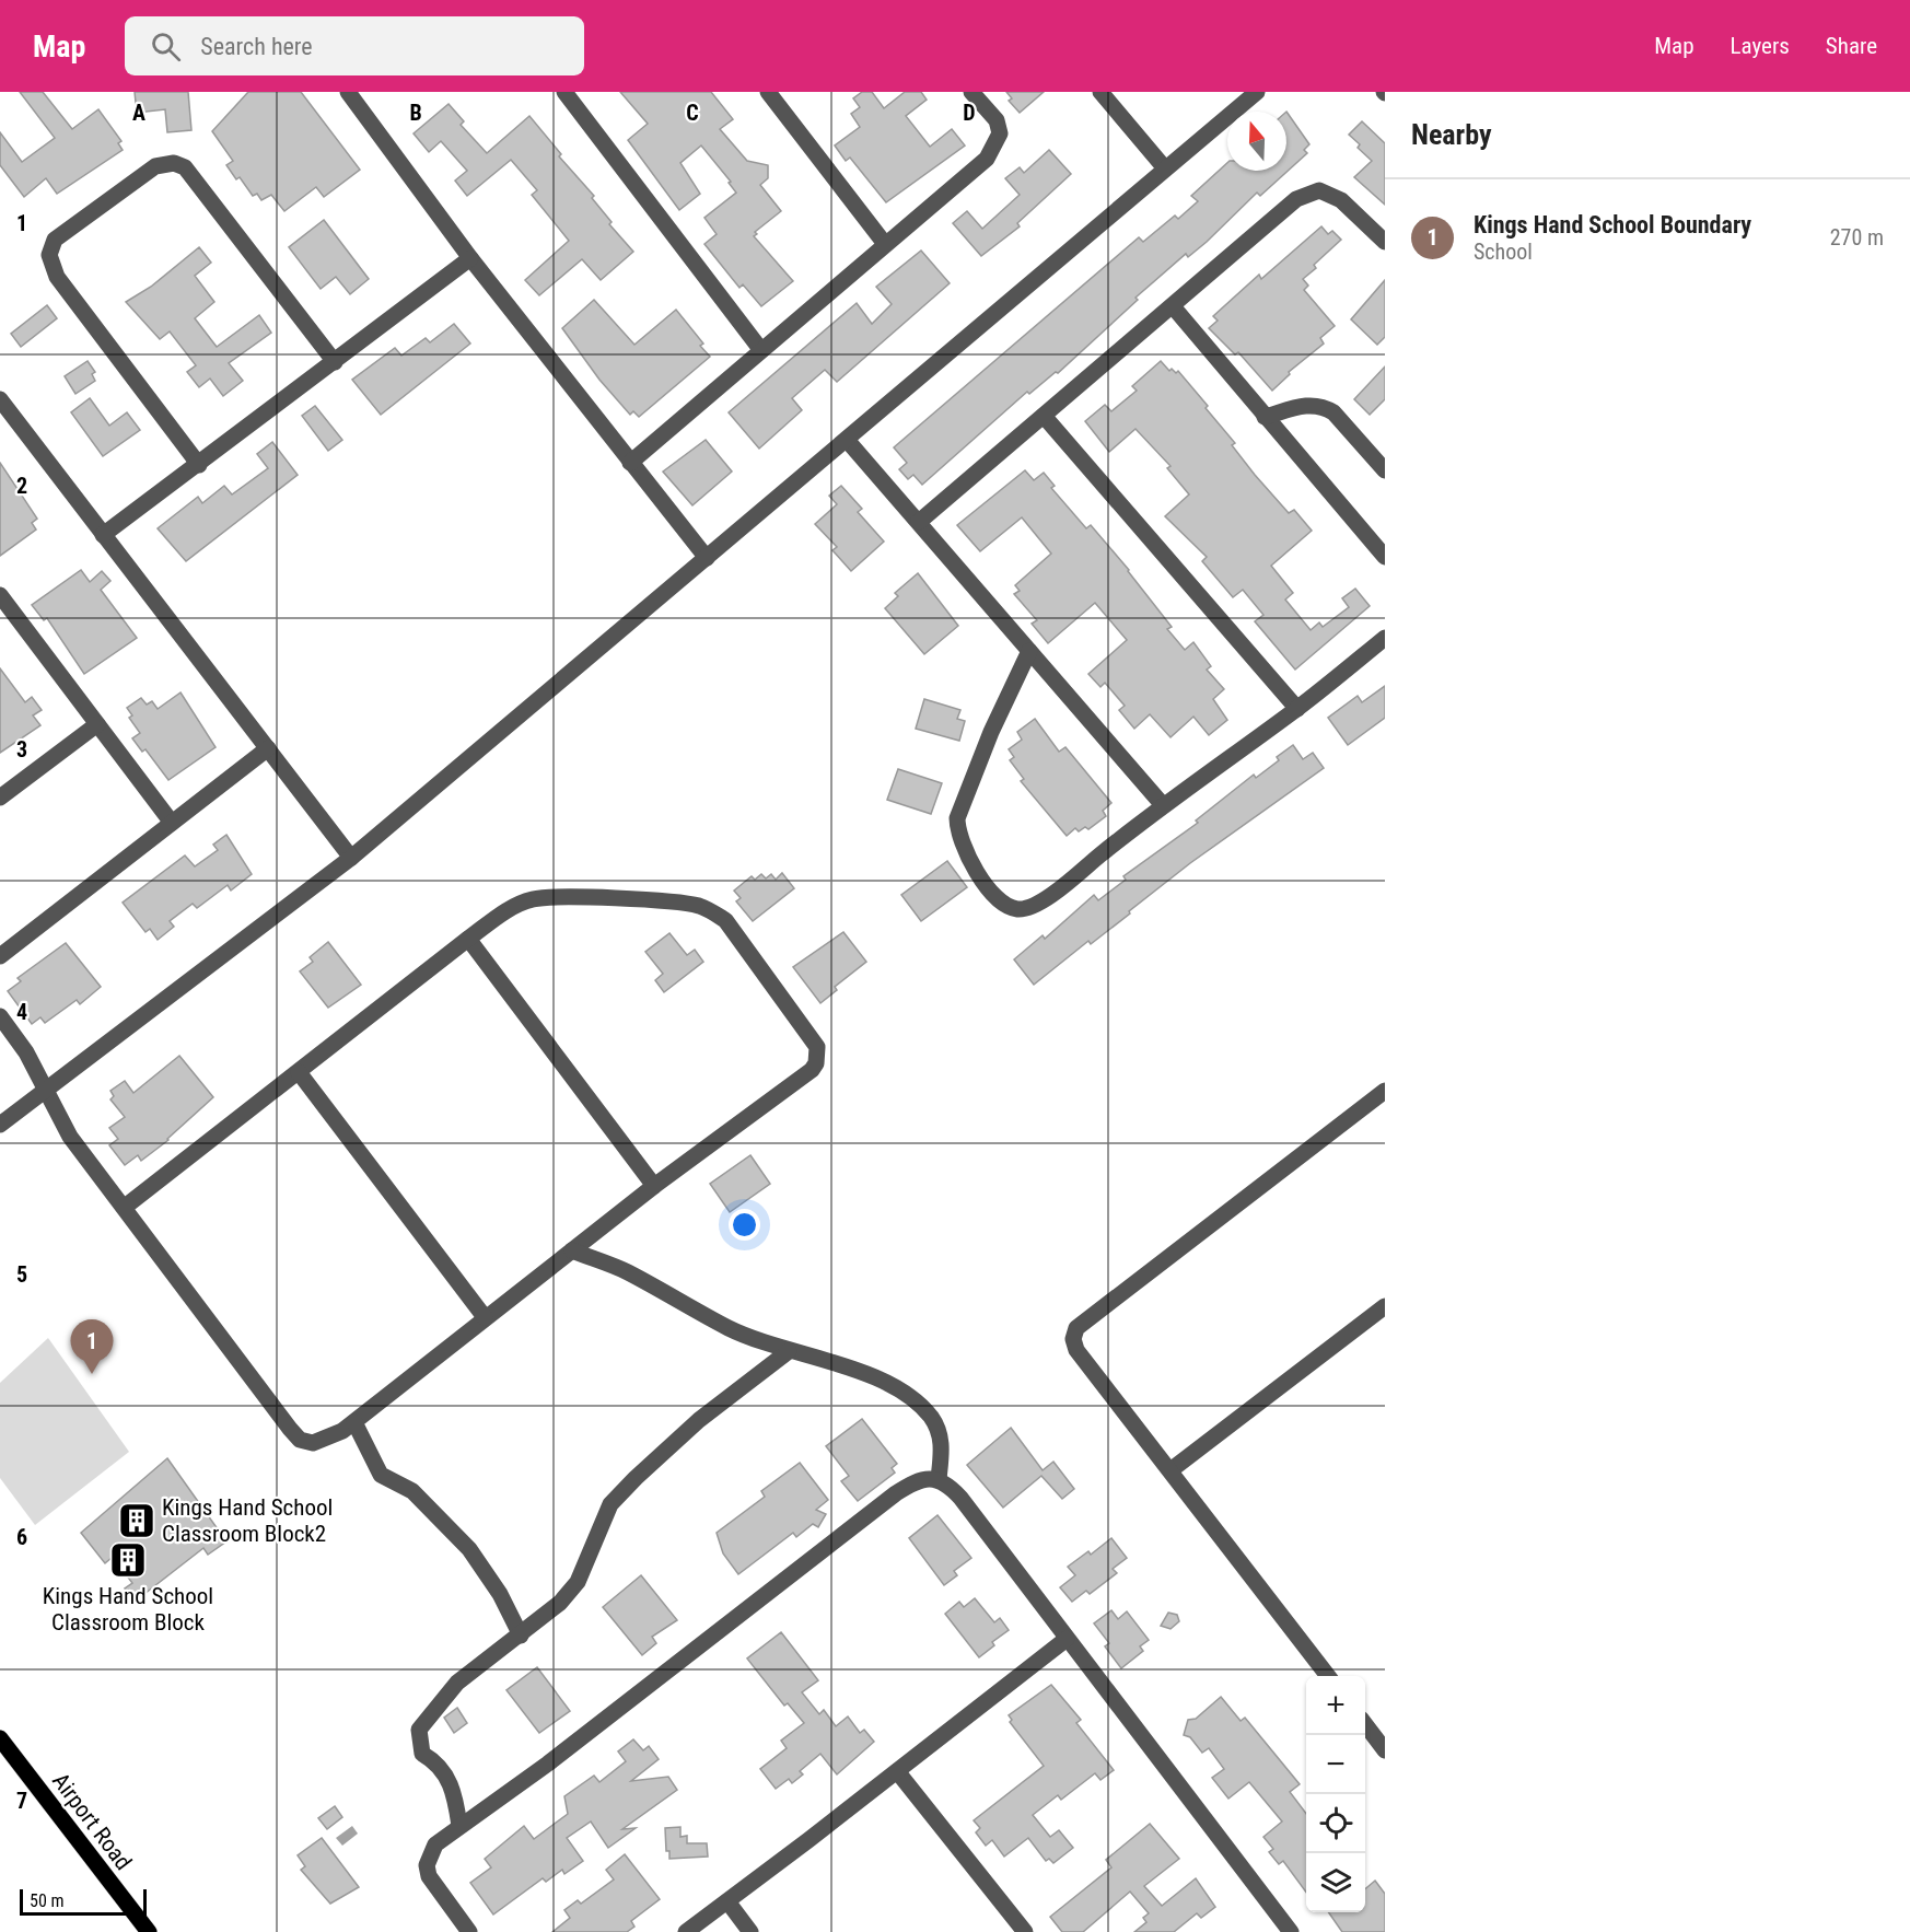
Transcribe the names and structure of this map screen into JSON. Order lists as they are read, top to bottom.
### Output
{
  "streets": {
    "main road": ["Airport Road"]
  },
  "places": {
    "building": ["Kings Hand School Classroom Block2", "Kings Hand School Classroom Block"]
  },
  "scale_bar": "50 m",
  "north": "top",
  "page": {
    "header": "Map",
    "search": "Search here",
    "nav": ["Map", "Layers", "Share"],
    "heading": "Nearby",
    "list": [
      {
        "mark": "1",
        "name": "Kings Hand School Boundary",
        "note": "School",
        "value": "270 m"
      }
    ],
    "pins": "1",
    "map_buttons": ["+", "−"],
    "scale": "50 m"
  },
  "grid": {
    "columns": [
      "A",
      "B",
      "C",
      "D"
    ],
    "rows": [
      "1",
      "2",
      "3",
      "4",
      "5",
      "6",
      "7"
    ]
  }
}
